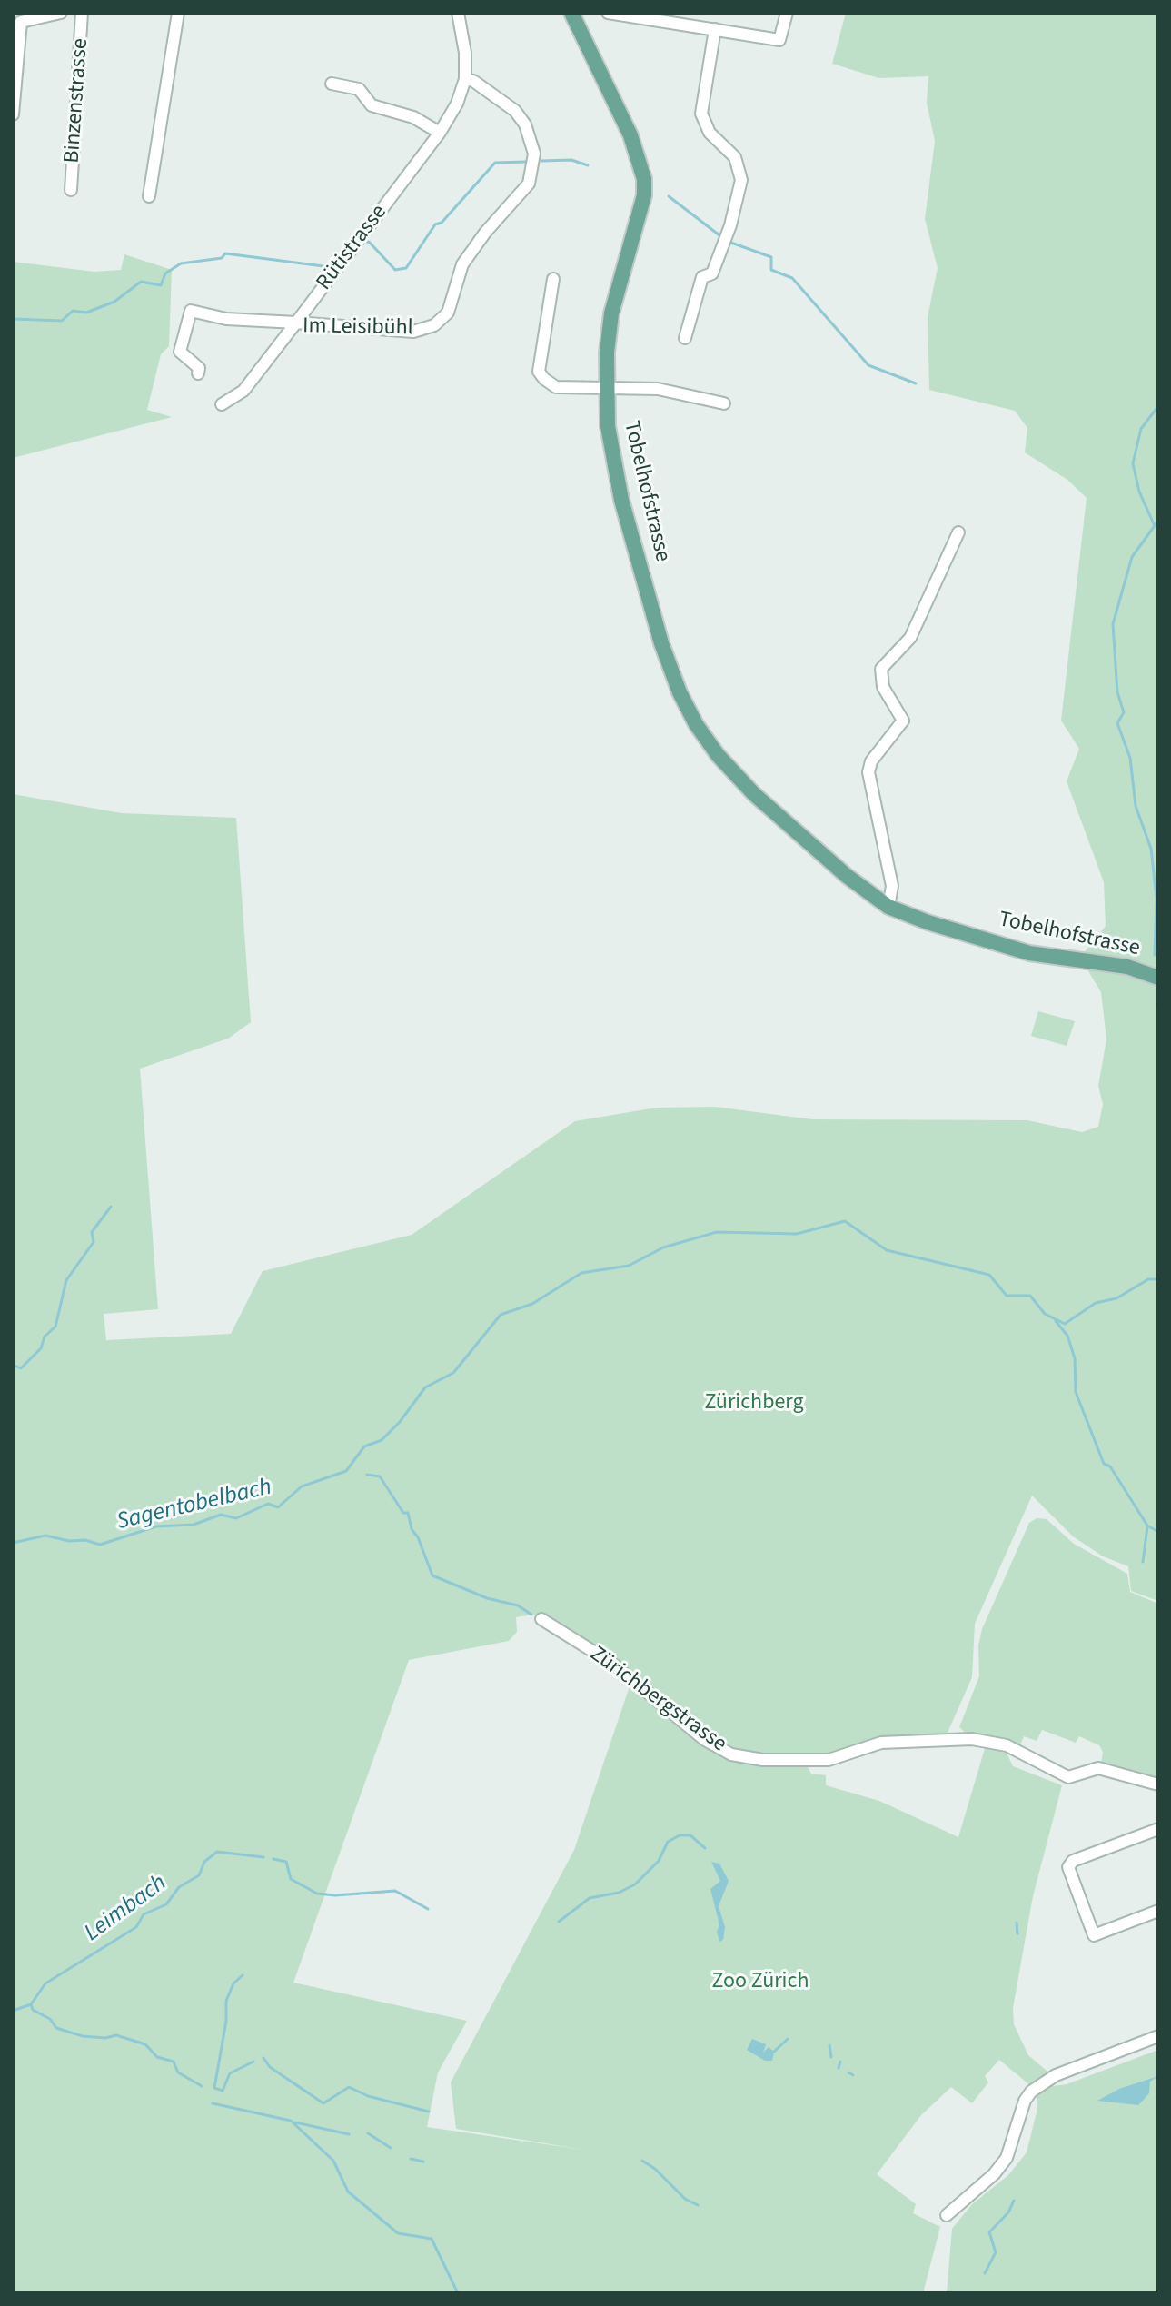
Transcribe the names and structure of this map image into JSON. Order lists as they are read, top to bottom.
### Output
{
  "streets": {
    "main road": ["Tobelhofstrasse"],
    "street": [
      "Binzenstrasse",
      "Rütistrasse",
      "Im Leisibühl",
      "Zürichbergstrasse"
    ]
  },
  "crossings": [
    ["Rütistrasse", "Im Leisibühl"]
  ],
  "water": ["Sagentobelbach", "Leimbach"],
  "parks": ["Zürichberg", "Zoo Zürich"]
}
